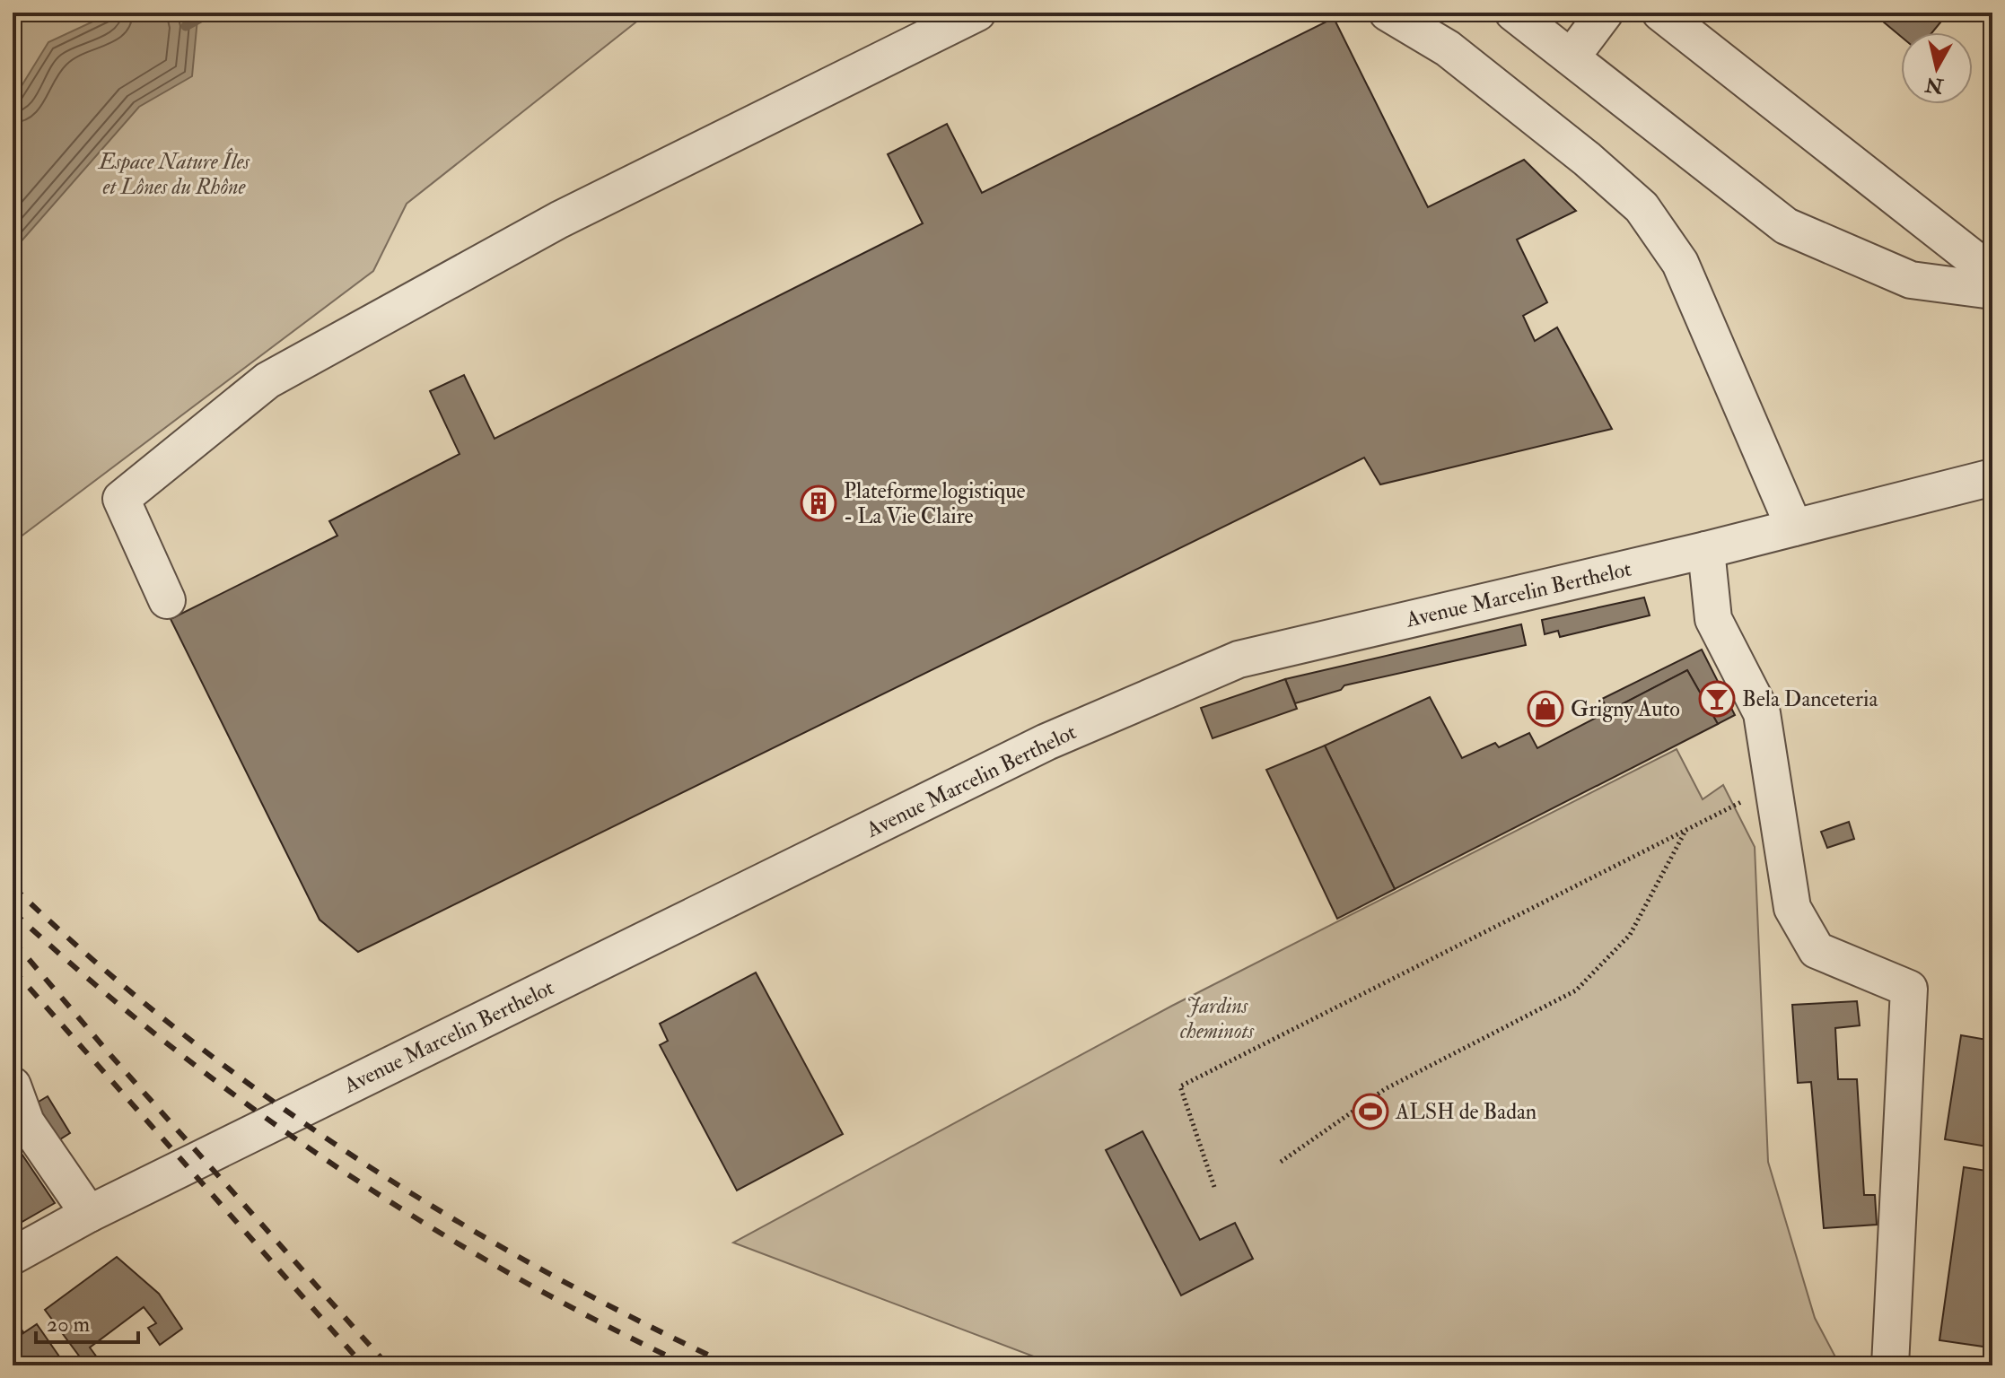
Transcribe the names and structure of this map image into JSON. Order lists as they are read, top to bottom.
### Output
{
  "streets": {
    "street": ["Avenue Marcelin Berthelot"]
  },
  "parks": ["Espace Nature Îles et Lônes du Rhône", "Jardins cheminots"],
  "places": {
    "building": ["Plateforme logistique - La Vie Claire"],
    "bar": ["Bela Danceteria"],
    "shop": ["Grigny Auto"],
    "sports": ["ALSH de Badan"]
  },
  "scale_bar": "20 m",
  "north": "bottom"
}
